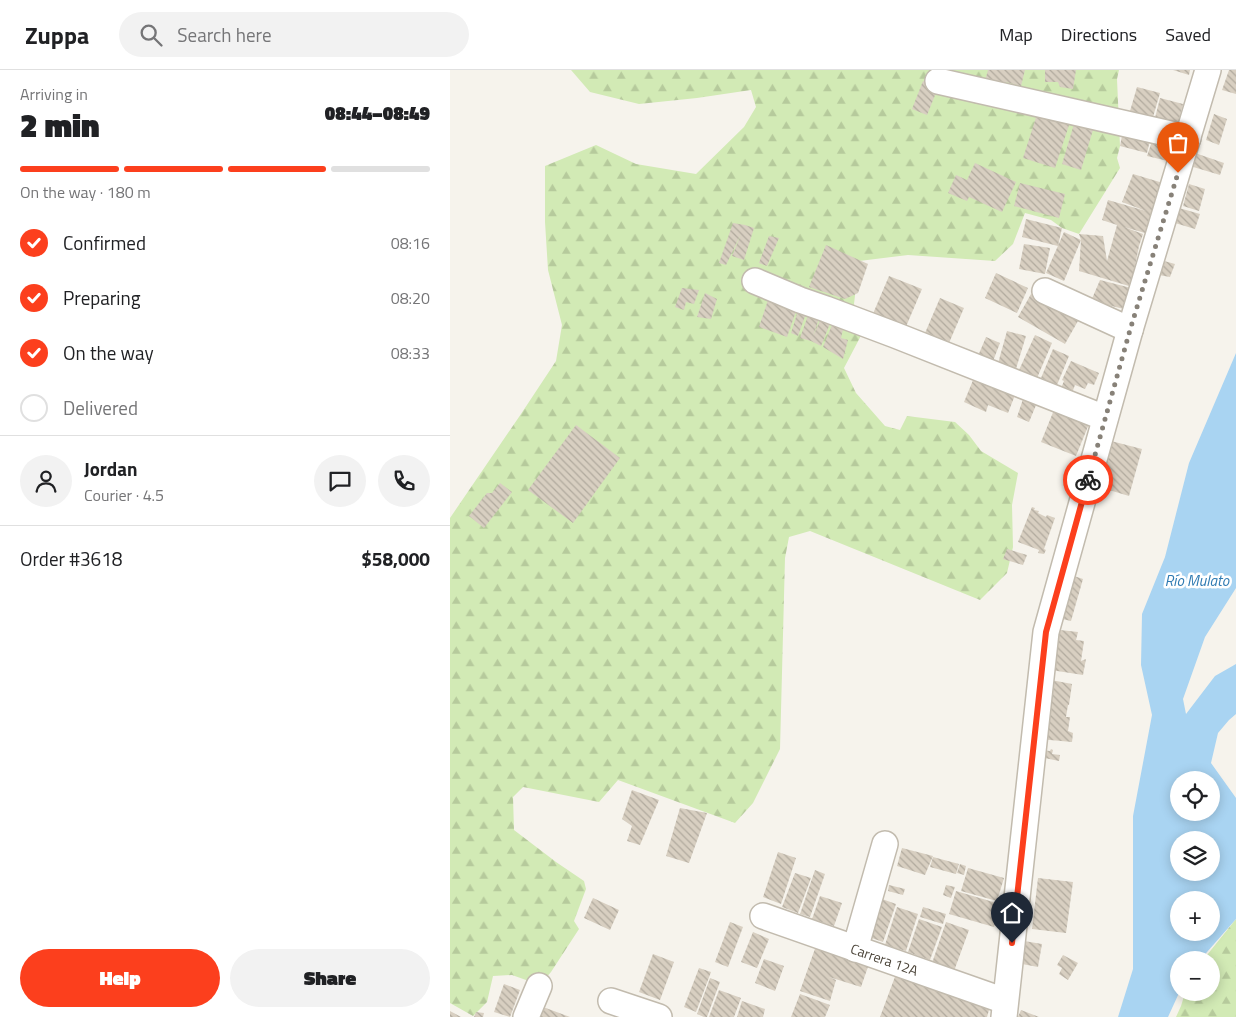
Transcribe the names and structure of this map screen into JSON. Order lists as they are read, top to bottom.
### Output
{
  "streets": {
    "street": ["Carrera 12A"]
  },
  "water": ["Río Mulato"],
  "page": {
    "header": "Zuppa",
    "search": "Search here",
    "nav": ["Map", "Directions", "Saved"],
    "heading": ["2 min", "Arriving in", "08:44–08:49"],
    "panel": [
      "Jordan",
      "Courier · 4.5",
      "Order #3618",
      "$58,000"
    ],
    "bar": "On the way · 180 m",
    "list": [
      ["Confirmed", "08:16"],
      ["Preparing", "08:20"],
      ["On the way", "08:33"],
      "Delivered"
    ],
    "map_buttons": ["+", "−"],
    "buttons": ["Help", "Share"]
  }
}
